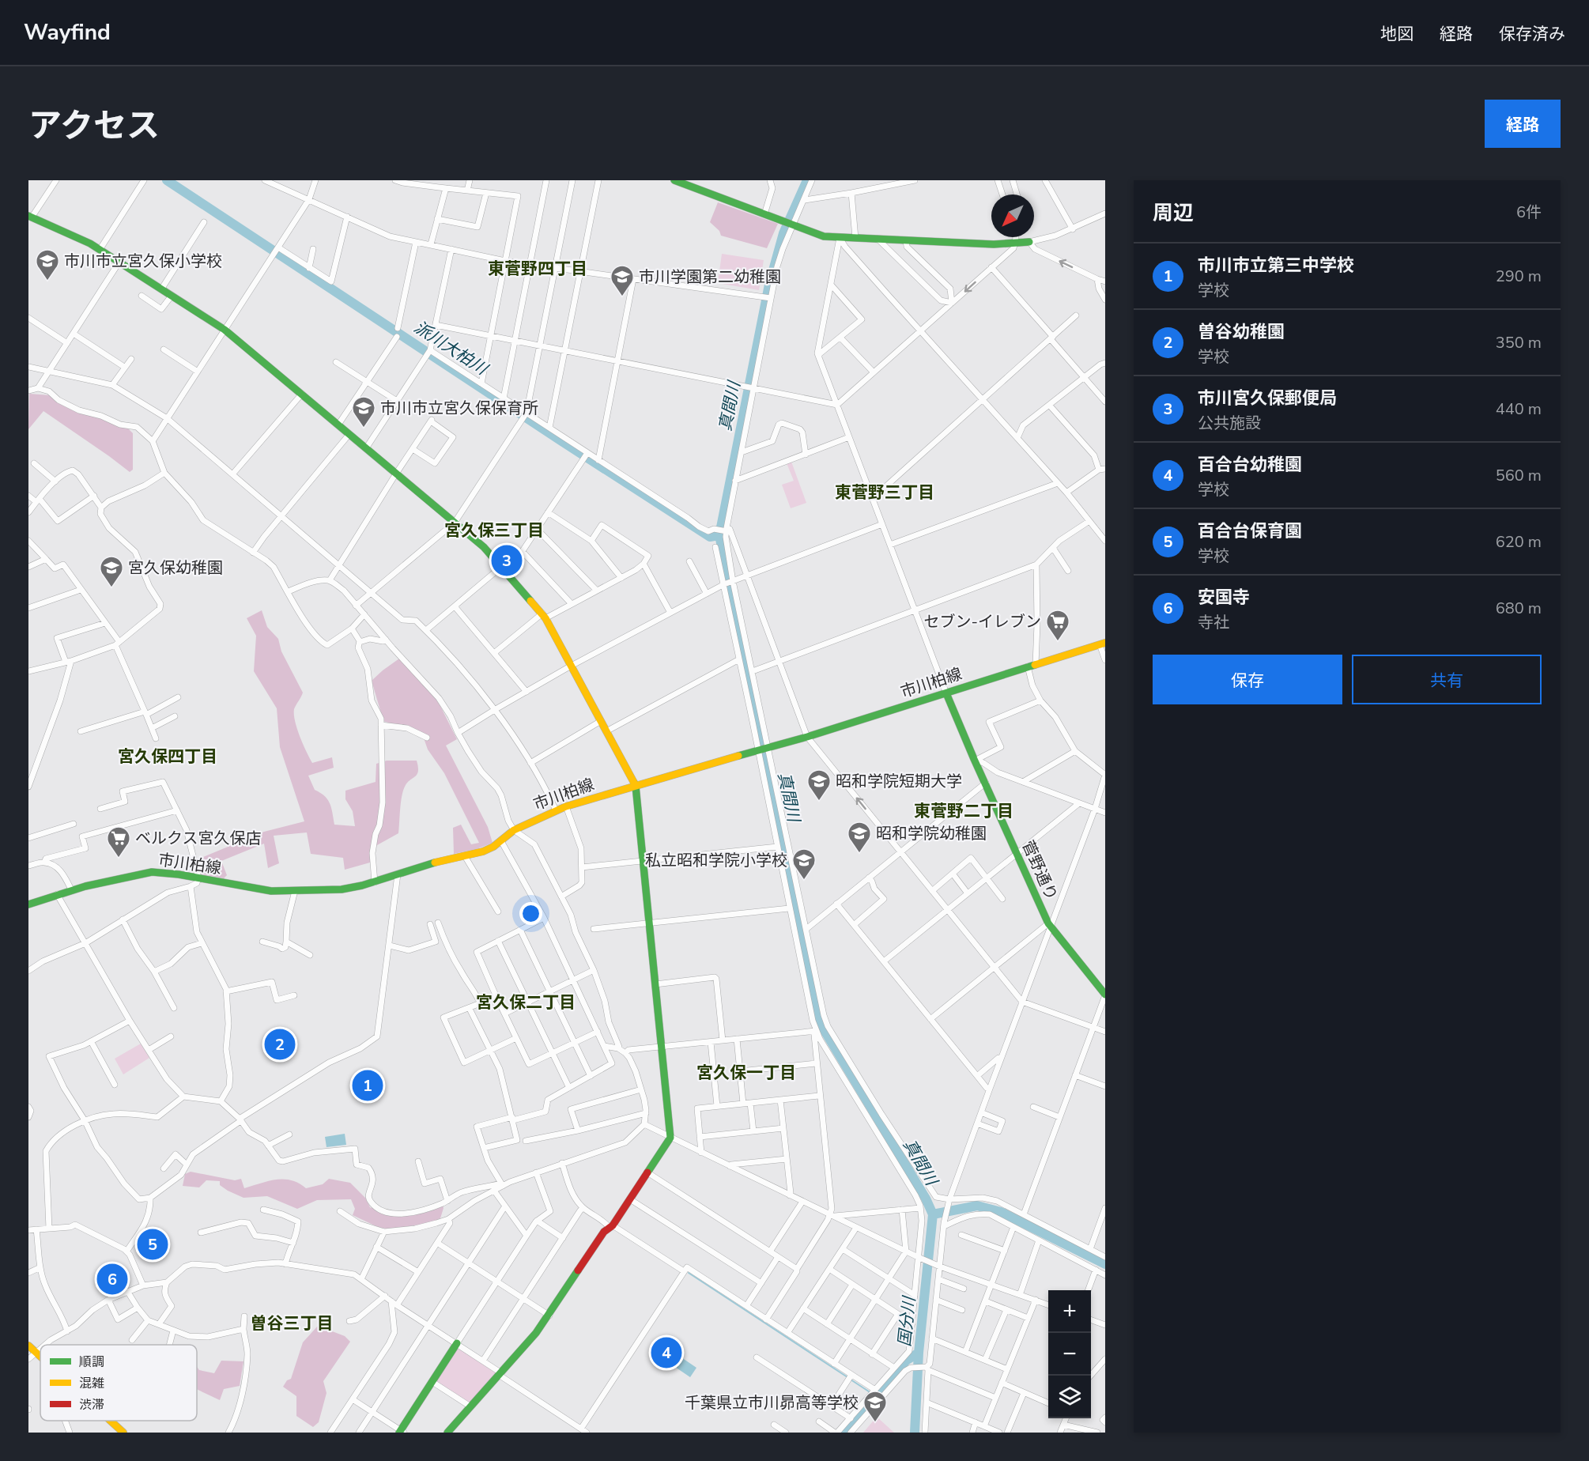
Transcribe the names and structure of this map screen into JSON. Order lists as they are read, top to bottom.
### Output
{
  "streets": {
    "street": ["市川柏線", "菅野通り"]
  },
  "crossings": [
    ["市川柏線", "菅野通り"]
  ],
  "districts": [
    "東菅野四丁目",
    "東菅野三丁目",
    "宮久保三丁目",
    "宮久保四丁目",
    "東菅野二丁目",
    "宮久保二丁目",
    "宮久保一丁目",
    "曽谷三丁目"
  ],
  "water": ["派川大柏川", "真間川", "国分川"],
  "places": {
    "school or university": [
      "市川市立宮久保小学校",
      "市川学園第二幼稚園",
      "市川市立宮久保保育所",
      "宮久保幼稚園",
      "昭和学院短期大学",
      "昭和学院幼稚園",
      "私立昭和学院小学校",
      "千葉県立市川昴高等学校"
    ],
    "supermarket": ["セブン-イレブン", "ベルクス宮久保店"]
  },
  "legend": ["順調", "混雑", "渋滞"],
  "north": "bottom left",
  "page": {
    "header": "Wayfind",
    "nav": ["地図", "経路", "保存済み"],
    "title": "アクセス",
    "buttons": [
      "経路",
      ["保存", "共有"]
    ],
    "heading": ["周辺", "6件"],
    "list": [
      {
        "mark": "1",
        "name": "市川市立第三中学校",
        "note": "学校",
        "value": "290 m"
      },
      {
        "mark": "2",
        "name": "曽谷幼稚園",
        "note": "学校",
        "value": "350 m"
      },
      {
        "mark": "3",
        "name": "市川宮久保郵便局",
        "note": "公共施設",
        "value": "440 m"
      },
      {
        "mark": "4",
        "name": "百合台幼稚園",
        "note": "学校",
        "value": "560 m"
      },
      {
        "mark": "5",
        "name": "百合台保育園",
        "note": "学校",
        "value": "620 m"
      },
      {
        "mark": "6",
        "name": "安国寺",
        "note": "寺社",
        "value": "680 m"
      }
    ],
    "pins": [
      "3",
      "2",
      "1",
      "5",
      "6",
      "4"
    ],
    "map_buttons": ["+", "−"]
  }
}
